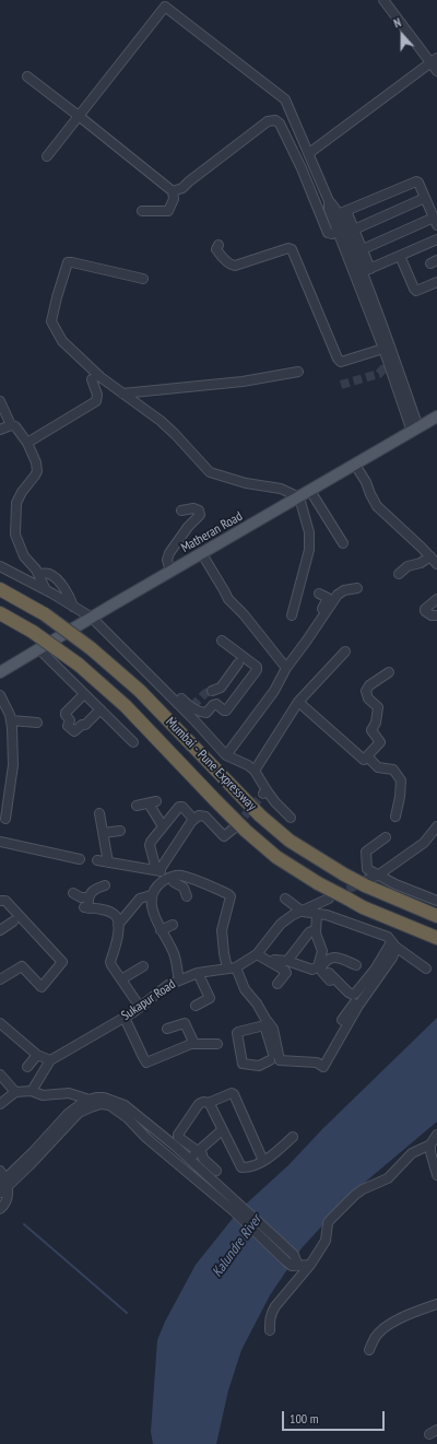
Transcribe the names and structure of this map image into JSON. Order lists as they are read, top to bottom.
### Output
{
  "streets": {
    "highway": ["Mumbai - Pune Expressway"],
    "main road": ["Matheran Road"],
    "street": ["Sukapur Road"]
  },
  "water": ["Kalundre River"],
  "scale_bar": "100 m",
  "north": "top"
}
